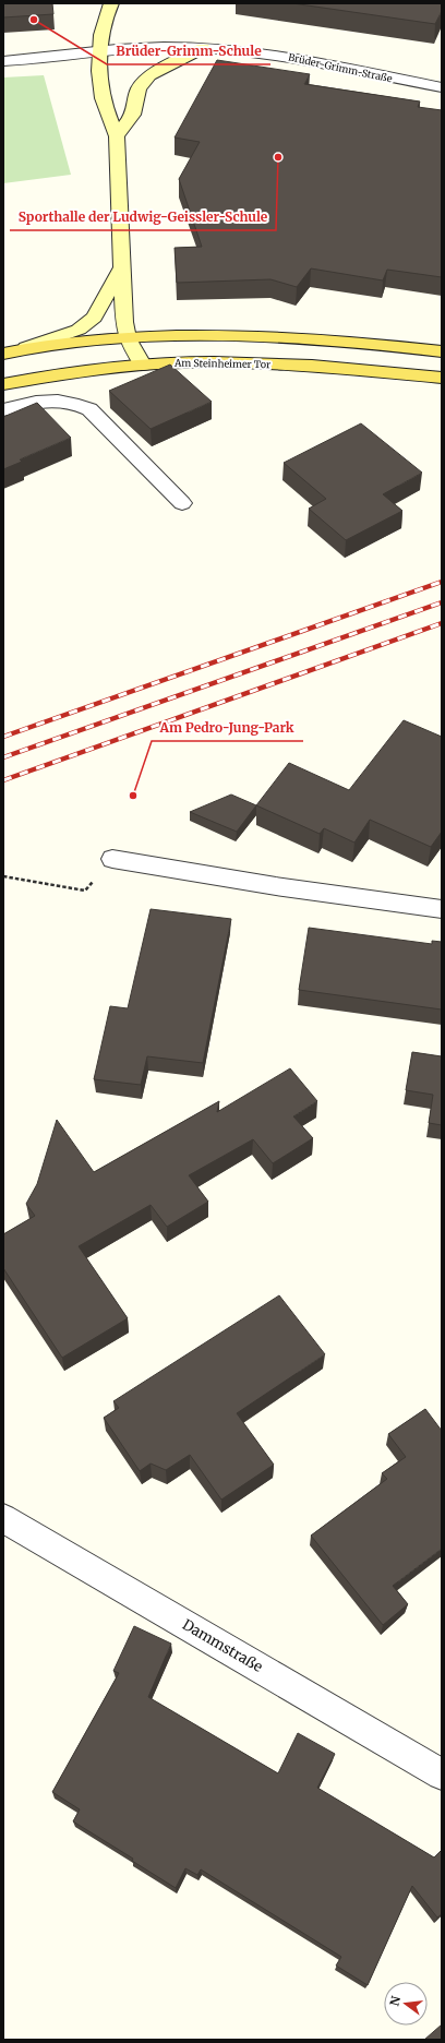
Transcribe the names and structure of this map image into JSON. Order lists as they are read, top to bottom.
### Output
{
  "streets": {
    "main road": ["Am Steinheimer Tor"],
    "street": ["Brüder-Grimm-Straße", "Dammstraße"]
  },
  "places": ["Brüder-Grimm-Schule", "Sporthalle der Ludwig-Geissler-Schule", "Am Pedro-Jung-Park"],
  "north": "left"
}
